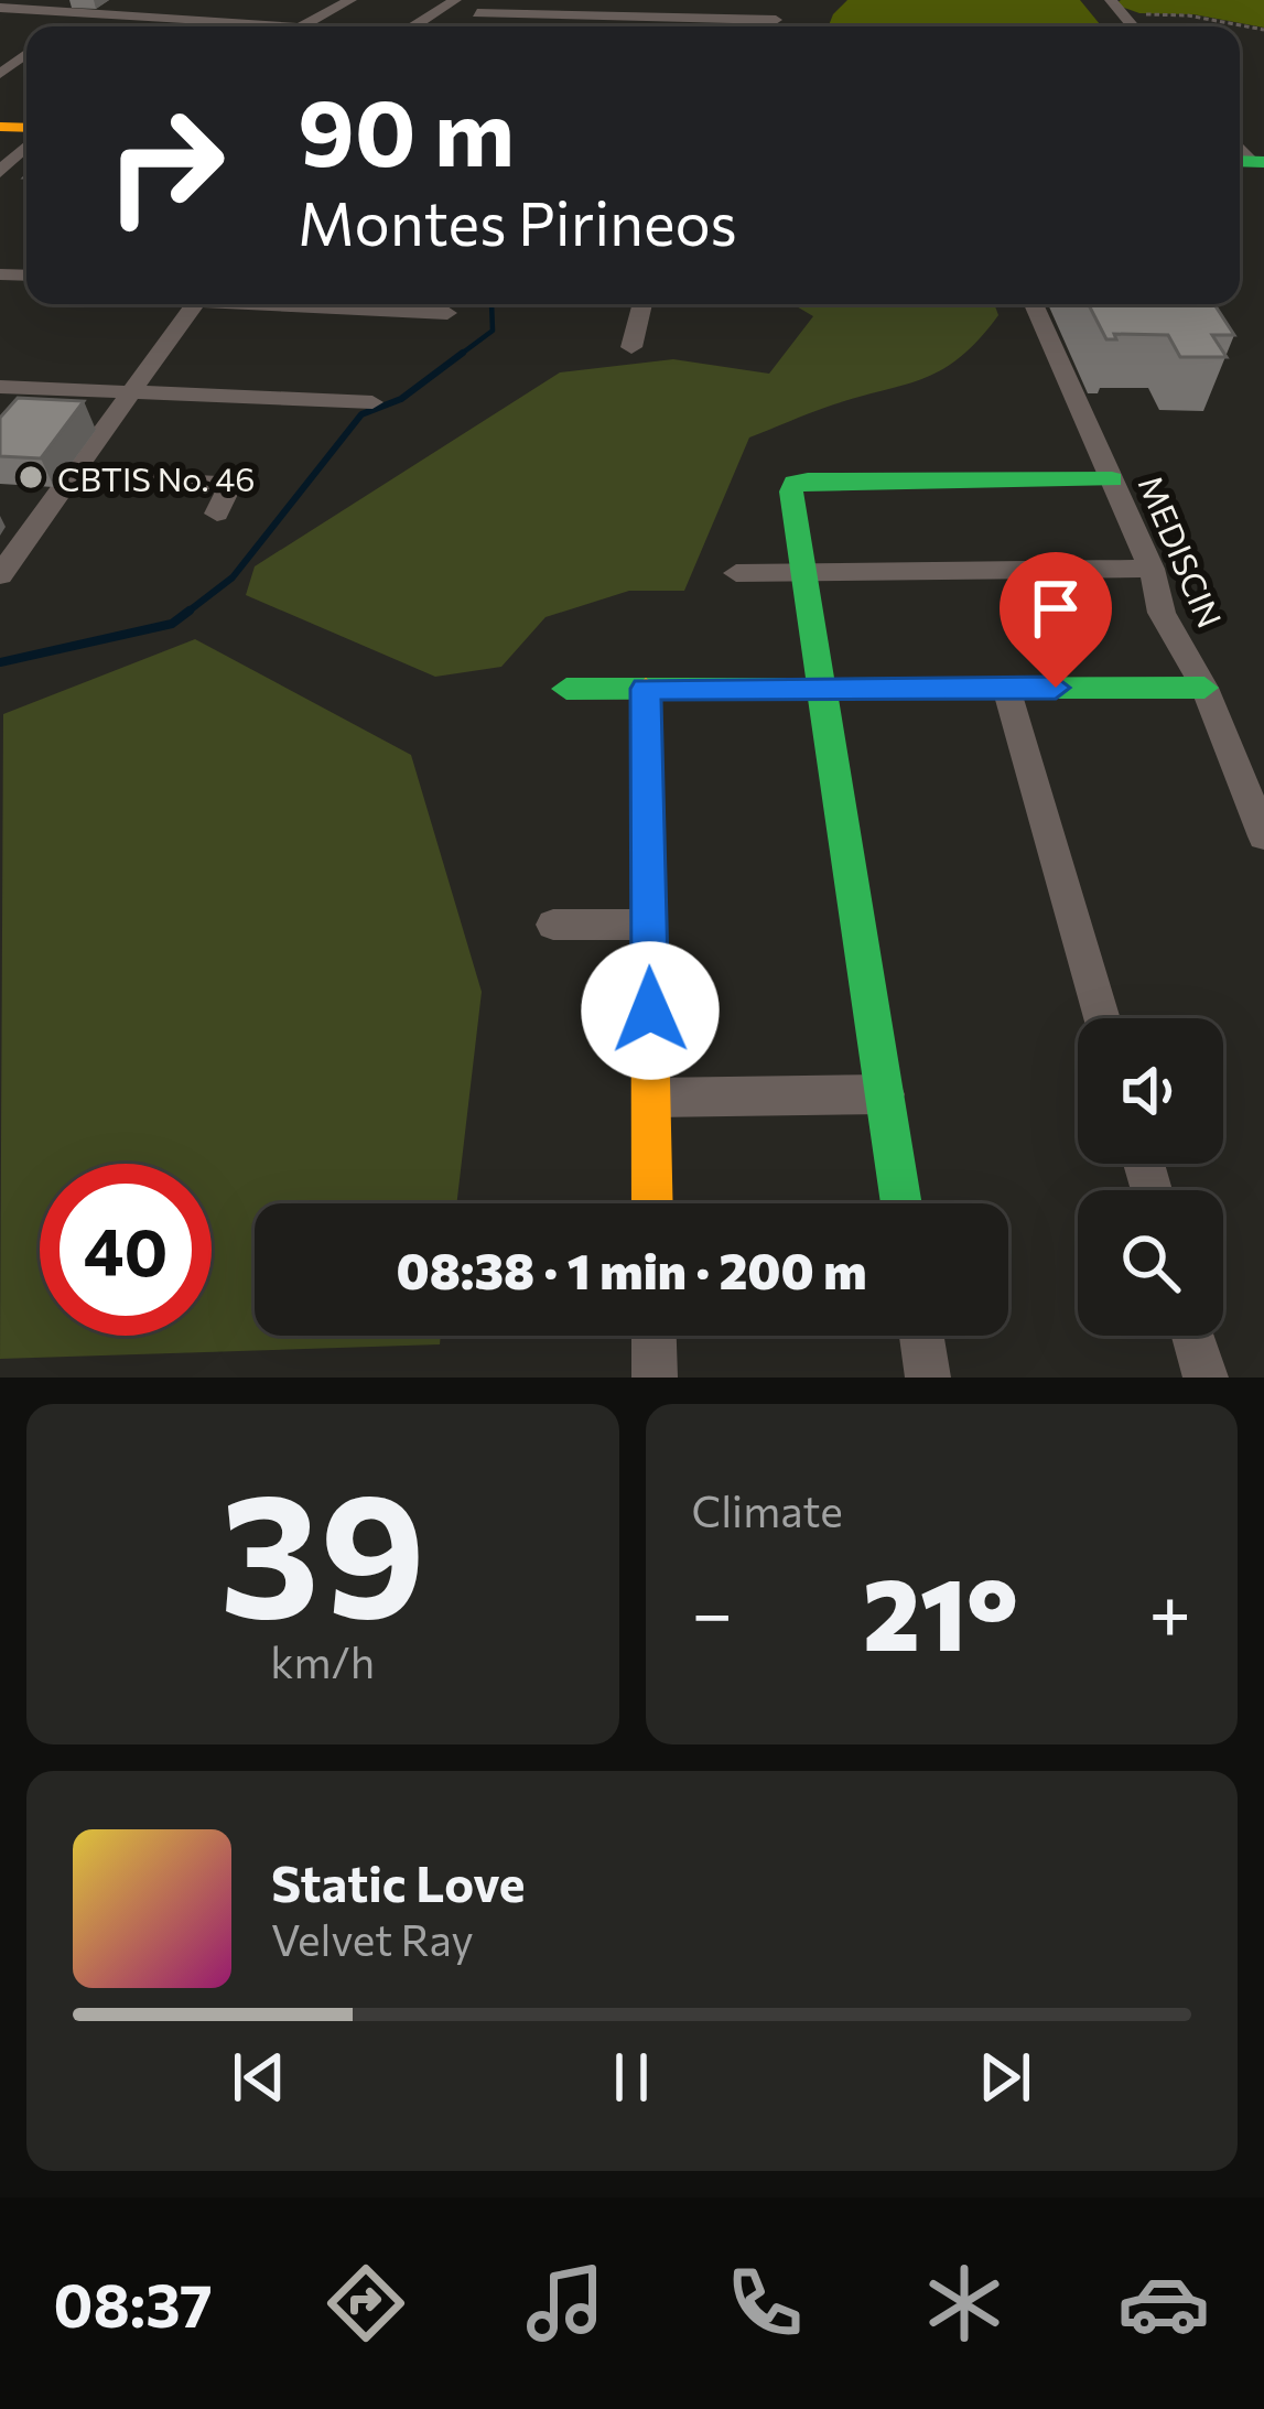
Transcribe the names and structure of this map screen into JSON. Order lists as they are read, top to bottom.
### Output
{
  "streets": {
    "street": ["MEDISCIN"]
  },
  "places": ["CBTIS No. 46"],
  "page": {
    "turn": ["90 m", "Montes Pirineos"],
    "limit": "40",
    "trip": "08:38 · 1 min · 200 m",
    "tile": [
      ["39", "km/h"],
      "Climate"
    ],
    "heat": ["−", "21°", "+"],
    "song": ["Static Love", "Velvet Ray"],
    "tabs": "08:37"
  }
}
